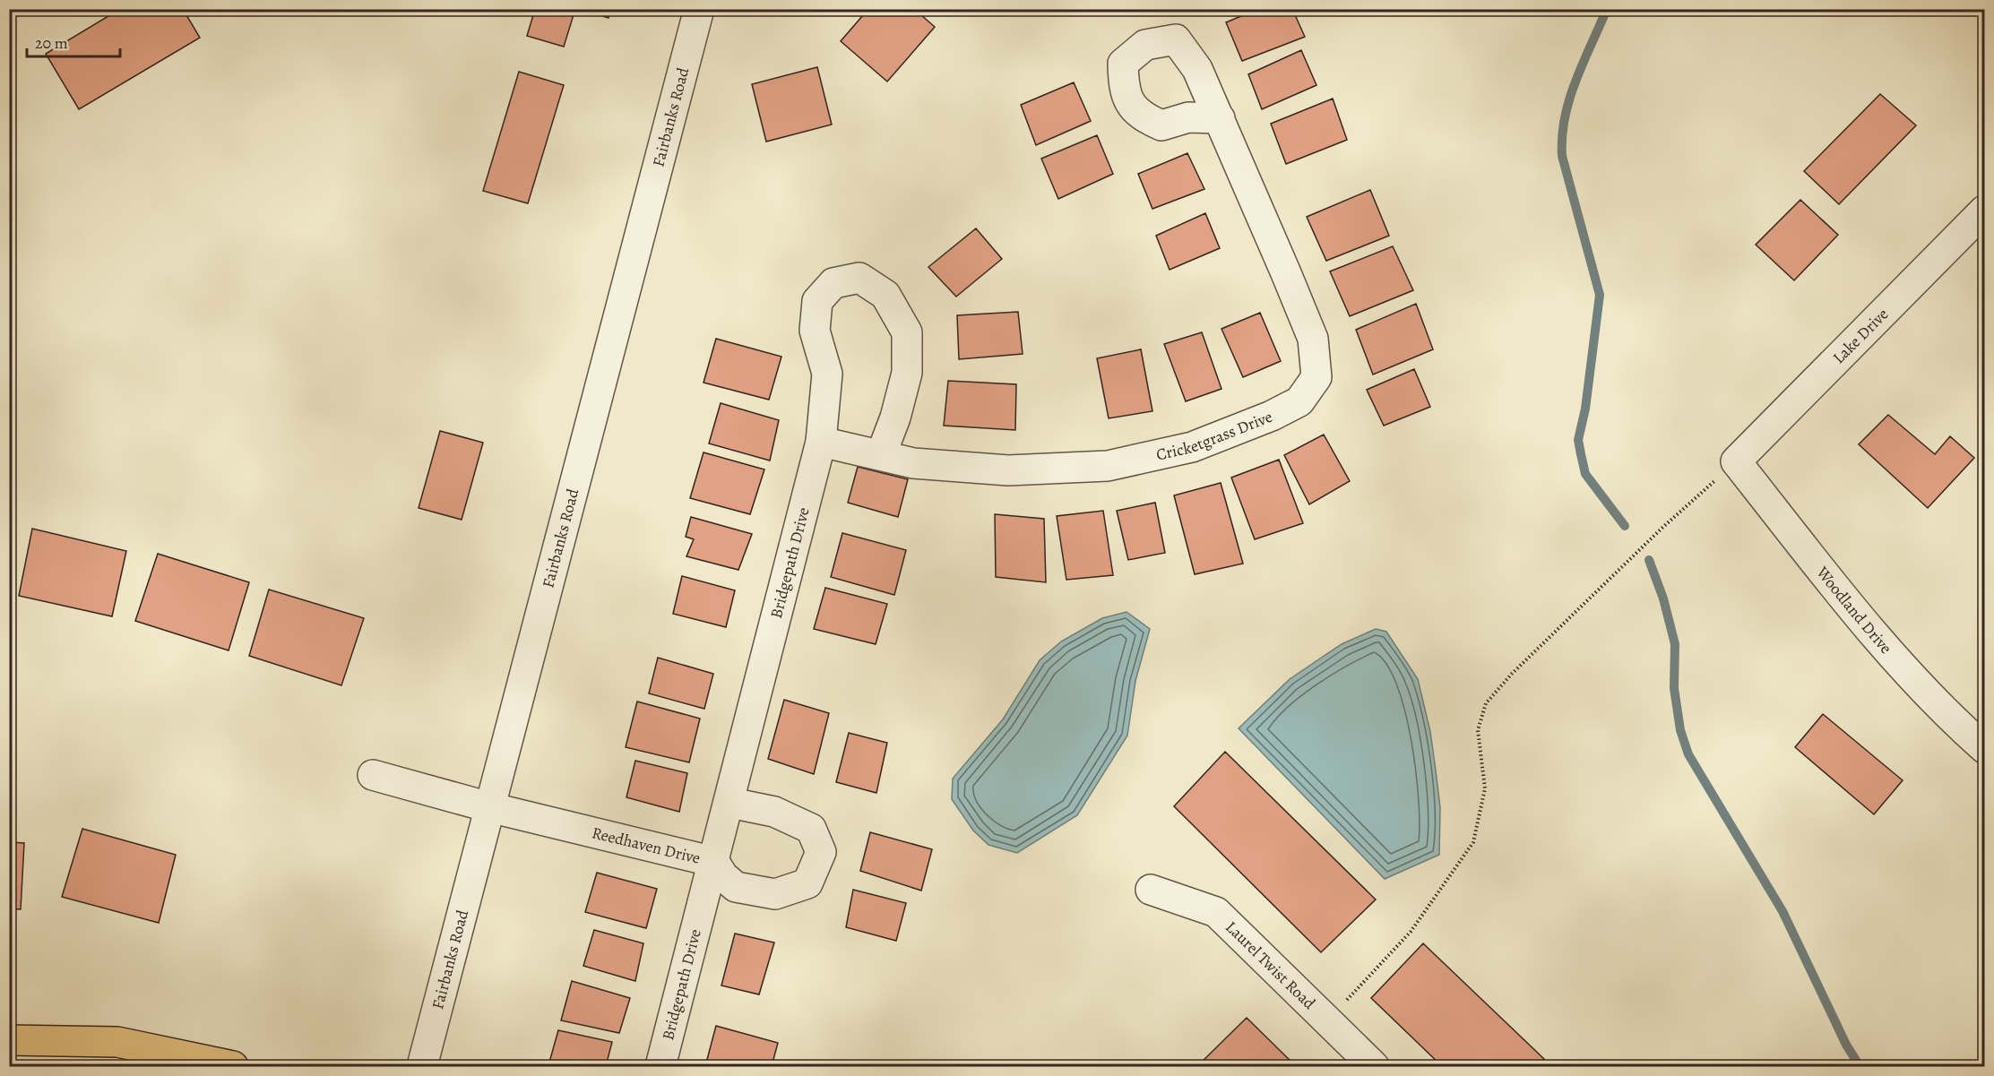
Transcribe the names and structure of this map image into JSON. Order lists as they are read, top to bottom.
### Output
{
  "streets": {
    "street": [
      "Fairbanks Road",
      "Lake Drive",
      "Cricketgrass Drive",
      "Bridgepath Drive",
      "Woodland Drive",
      "Reedhaven Drive",
      "Laurel Twist Road"
    ]
  },
  "crossings": [
    ["Fairbanks Road", "Reedhaven Drive"],
    ["Lake Drive", "Woodland Drive"],
    ["Cricketgrass Drive", "Bridgepath Drive"],
    ["Bridgepath Drive", "Reedhaven Drive"]
  ],
  "scale_bar": "20 m"
}
